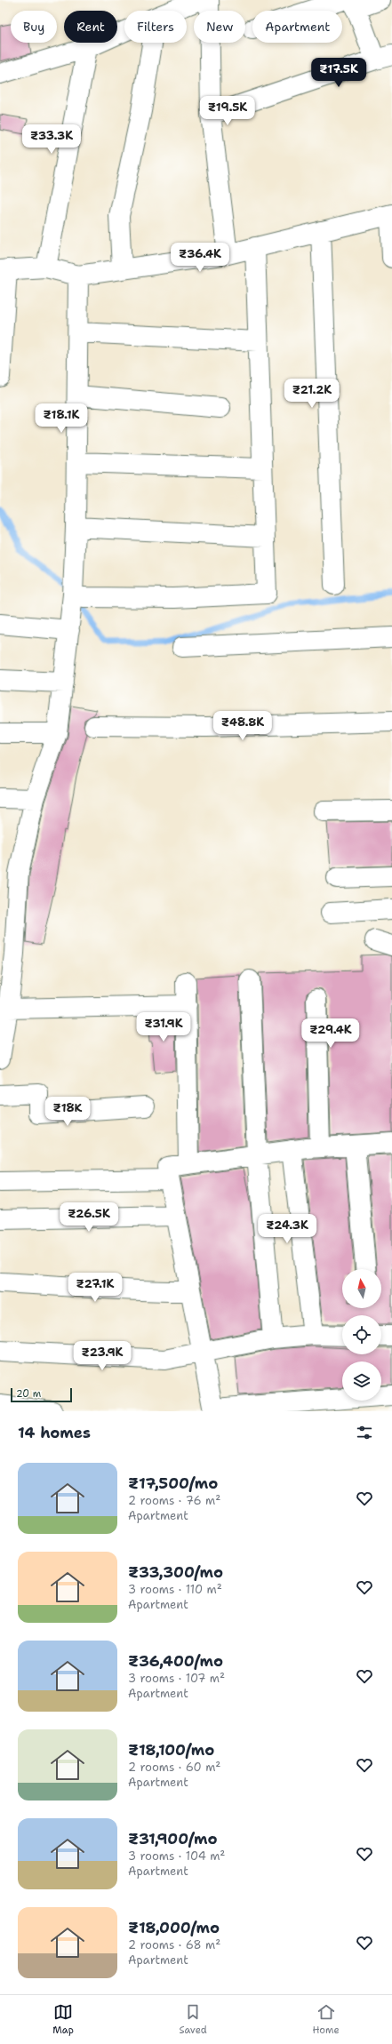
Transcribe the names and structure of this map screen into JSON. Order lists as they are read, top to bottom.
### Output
{
  "scale_bar": "20 m",
  "north": "top",
  "page": {
    "chip": [
      "Buy",
      "Rent",
      "Filters",
      "New",
      "Apartment"
    ],
    "price": [
      "₹17.5K",
      "₹19.5K",
      "₹33.3K",
      "₹36.4K",
      "₹21.2K",
      "₹18.1K",
      "₹48.8K",
      "₹31.9K",
      "₹29.4K",
      "₹18K",
      "₹26.5K",
      "₹24.3K",
      "₹27.1K",
      "₹23.9K"
    ],
    "scale": "20 m",
    "heading": "14 homes",
    "list": [
      {
        "name": "₹17,500/mo",
        "note": "2 rooms · 76 m² · Apartment"
      },
      {
        "name": "₹33,300/mo",
        "note": "3 rooms · 110 m² · Apartment"
      },
      {
        "name": "₹36,400/mo",
        "note": "3 rooms · 107 m² · Apartment"
      },
      {
        "name": "₹18,100/mo",
        "note": "2 rooms · 60 m² · Apartment"
      },
      {
        "name": "₹31,900/mo",
        "note": "3 rooms · 104 m² · Apartment"
      },
      {
        "name": "₹18,000/mo",
        "note": "2 rooms · 68 m² · Apartment"
      }
    ],
    "tabs": ["Map", "Saved", "Home"]
  }
}
